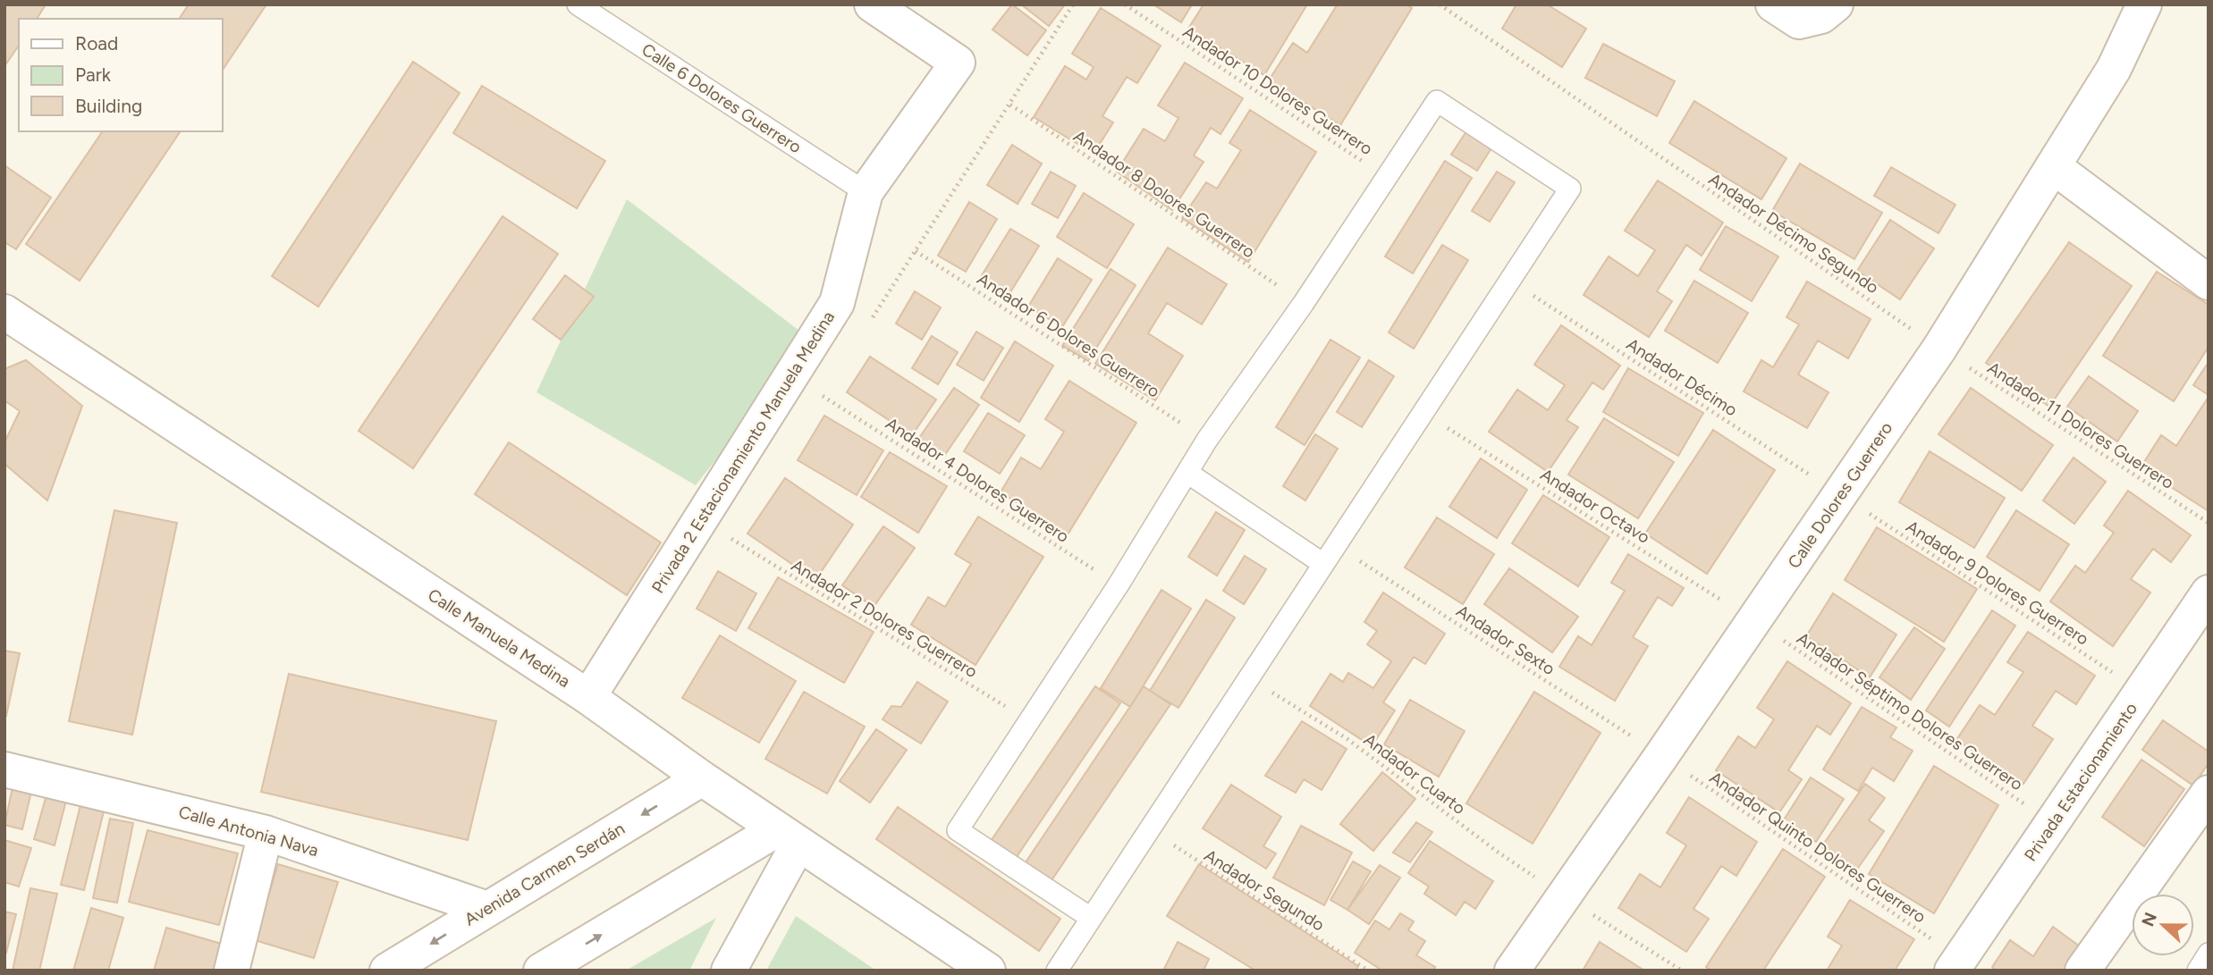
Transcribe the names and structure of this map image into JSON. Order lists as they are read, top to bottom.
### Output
{
  "streets": {
    "street": [
      "Privada 2 Estacionamiento Manuela Medina",
      "Calle Dolores Guerrero",
      "Calle Manuela Medina",
      "Privada Estacionamiento",
      "Calle Antonia Nava",
      "Avenida Carmen Serdán"
    ],
    "lane": ["Calle 6 Dolores Guerrero"],
    "path": [
      "Andador 10 Dolores Guerrero",
      "Andador 8 Dolores Guerrero",
      "Andador Décimo Segundo",
      "Andador 6 Dolores Guerrero",
      "Andador Décimo",
      "Andador 11 Dolores Guerrero",
      "Andador 4 Dolores Guerrero",
      "Andador Octavo",
      "Andador 9 Dolores Guerrero",
      "Andador 2 Dolores Guerrero",
      "Andador Sexto",
      "Andador Séptimo Dolores Guerrero",
      "Andador Cuarto",
      "Andador Quinto Dolores Guerrero",
      "Andador Segundo"
    ]
  },
  "crossings": [
    ["Calle 6 Dolores Guerrero", "Privada 2 Estacionamiento Manuela Medina"],
    ["Andador Décimo Segundo", "Andador 11 Dolores Guerrero"],
    ["Andador Décimo Segundo", "Calle Dolores Guerrero"],
    ["Andador Décimo", "Calle Dolores Guerrero"],
    ["Andador Décimo", "Andador 9 Dolores Guerrero"],
    ["Andador 11 Dolores Guerrero", "Calle Dolores Guerrero"],
    ["Privada 2 Estacionamiento Manuela Medina", "Calle Manuela Medina"],
    ["Calle Dolores Guerrero", "Andador Octavo"],
    ["Calle Dolores Guerrero", "Andador 9 Dolores Guerrero"],
    ["Calle Dolores Guerrero", "Andador Sexto"],
    ["Calle Dolores Guerrero", "Andador Séptimo Dolores Guerrero"],
    ["Calle Dolores Guerrero", "Andador Cuarto"],
    ["Calle Dolores Guerrero", "Andador Quinto Dolores Guerrero"],
    ["Andador Octavo", "Andador Séptimo Dolores Guerrero"],
    ["Andador 9 Dolores Guerrero", "Privada Estacionamiento"],
    ["Calle Manuela Medina", "Avenida Carmen Serdán"],
    ["Andador Sexto", "Andador Quinto Dolores Guerrero"],
    ["Andador Séptimo Dolores Guerrero", "Privada Estacionamiento"],
    ["Privada Estacionamiento", "Andador Quinto Dolores Guerrero"],
    ["Calle Antonia Nava", "Avenida Carmen Serdán"]
  ],
  "legend": ["Road", "Park", "Building"],
  "north": "left"
}
